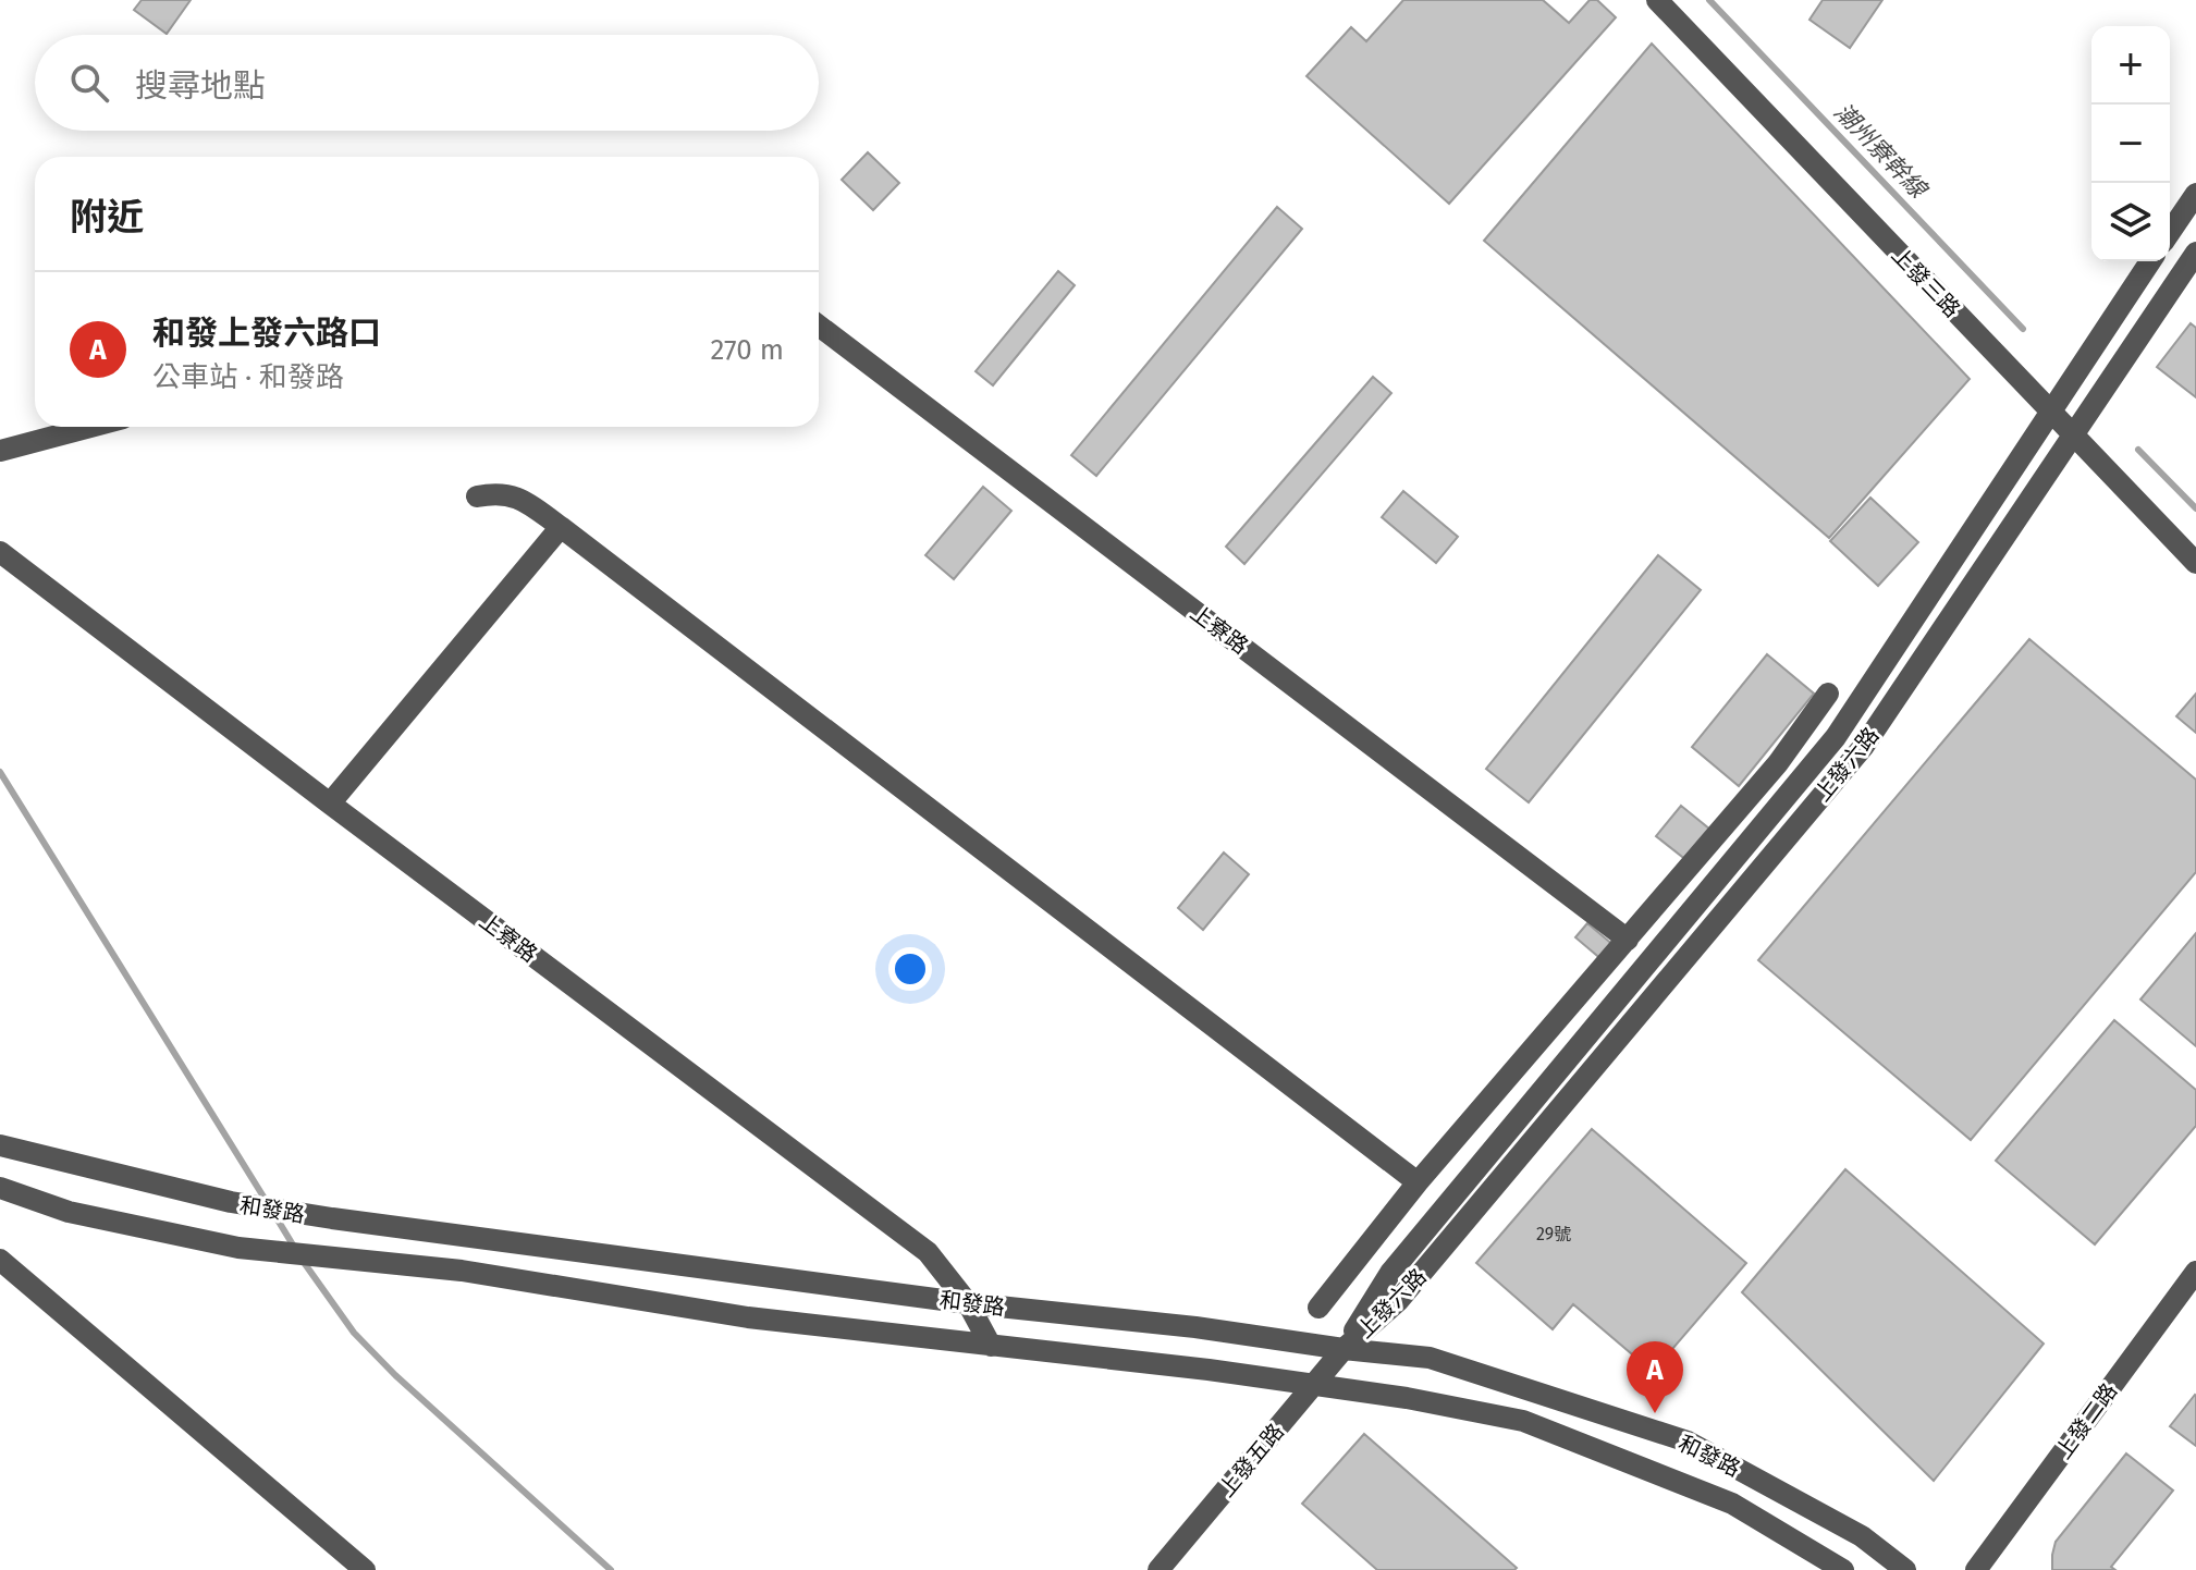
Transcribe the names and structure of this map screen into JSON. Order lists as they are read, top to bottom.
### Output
{
  "streets": {
    "street": [
      "上發三路",
      "上寮路",
      "上發六路",
      "和發路",
      "上發二路",
      "上發五路"
    ]
  },
  "crossings": [
    ["上發三路", "上發六路"],
    ["上寮路", "和發路"],
    ["上發六路", "和發路"],
    ["上發六路", "上發五路"],
    ["和發路", "上發五路"]
  ],
  "water": ["潮州寮幹線"],
  "house_numbers": ["29號"],
  "page": {
    "map_buttons": ["+", "−"],
    "search": "搜尋地點",
    "heading": "附近",
    "list": [
      {
        "mark": "A",
        "name": "和發上發六路口",
        "note": "公車站 · 和發路",
        "value": "270 m"
      }
    ],
    "pins": "A"
  }
}
